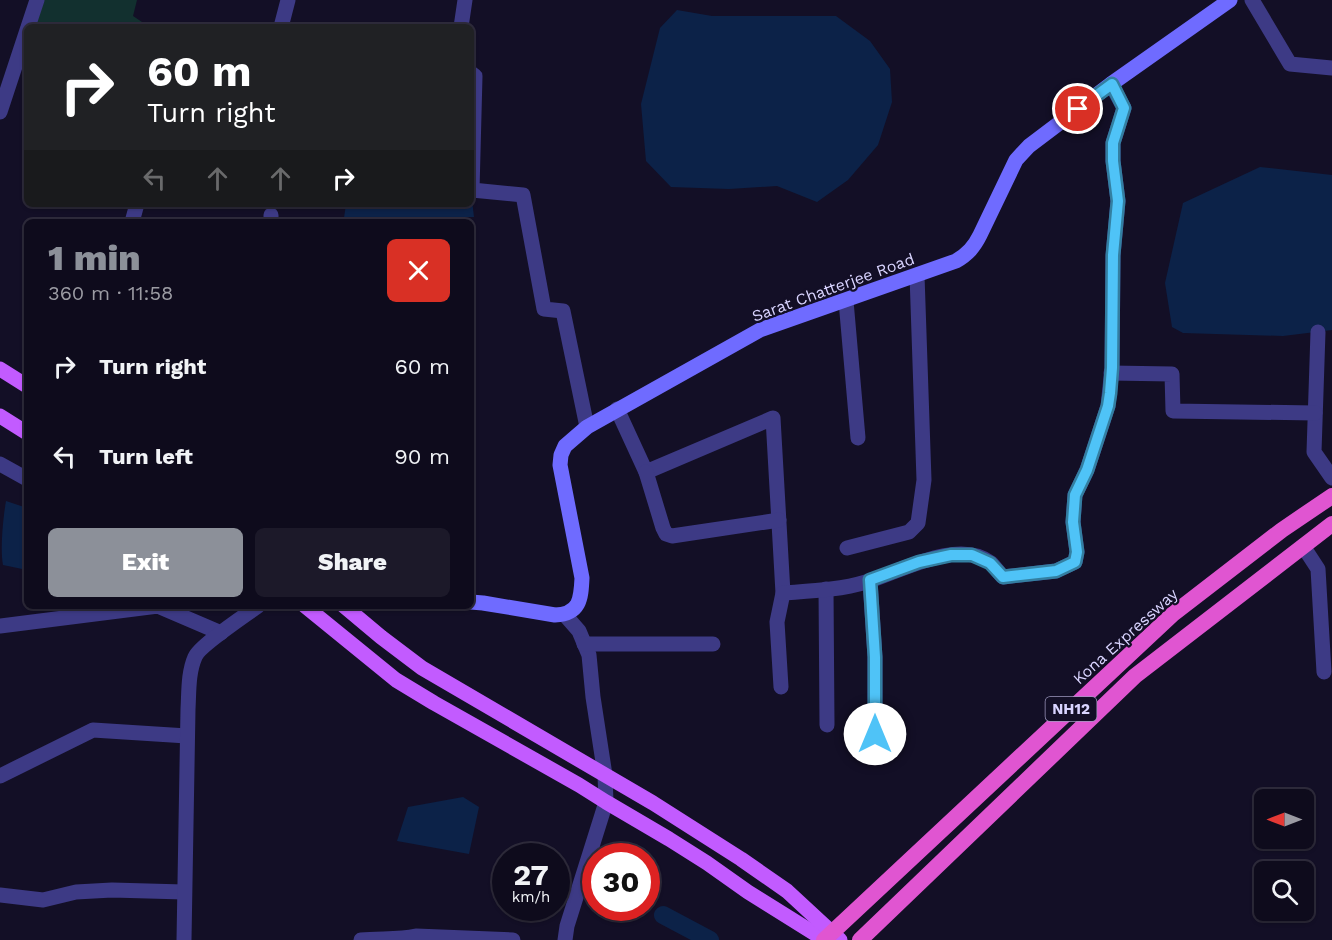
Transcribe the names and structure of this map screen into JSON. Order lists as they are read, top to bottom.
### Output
{
  "streets": {
    "highway": ["Kona Expressway", "NH12"],
    "main road": ["Sarat Chatterjee Road"]
  },
  "north": "left",
  "page": {
    "turn": ["60 m", "Turn right"],
    "heading": ["1 min", "360 m · 11:58"],
    "list": [
      {
        "name": "Turn right",
        "value": "60 m"
      },
      {
        "name": "Turn left",
        "value": "90 m"
      }
    ],
    "buttons": ["Exit", "Share"],
    "speed": "27 km/h",
    "limit": "30"
  }
}
